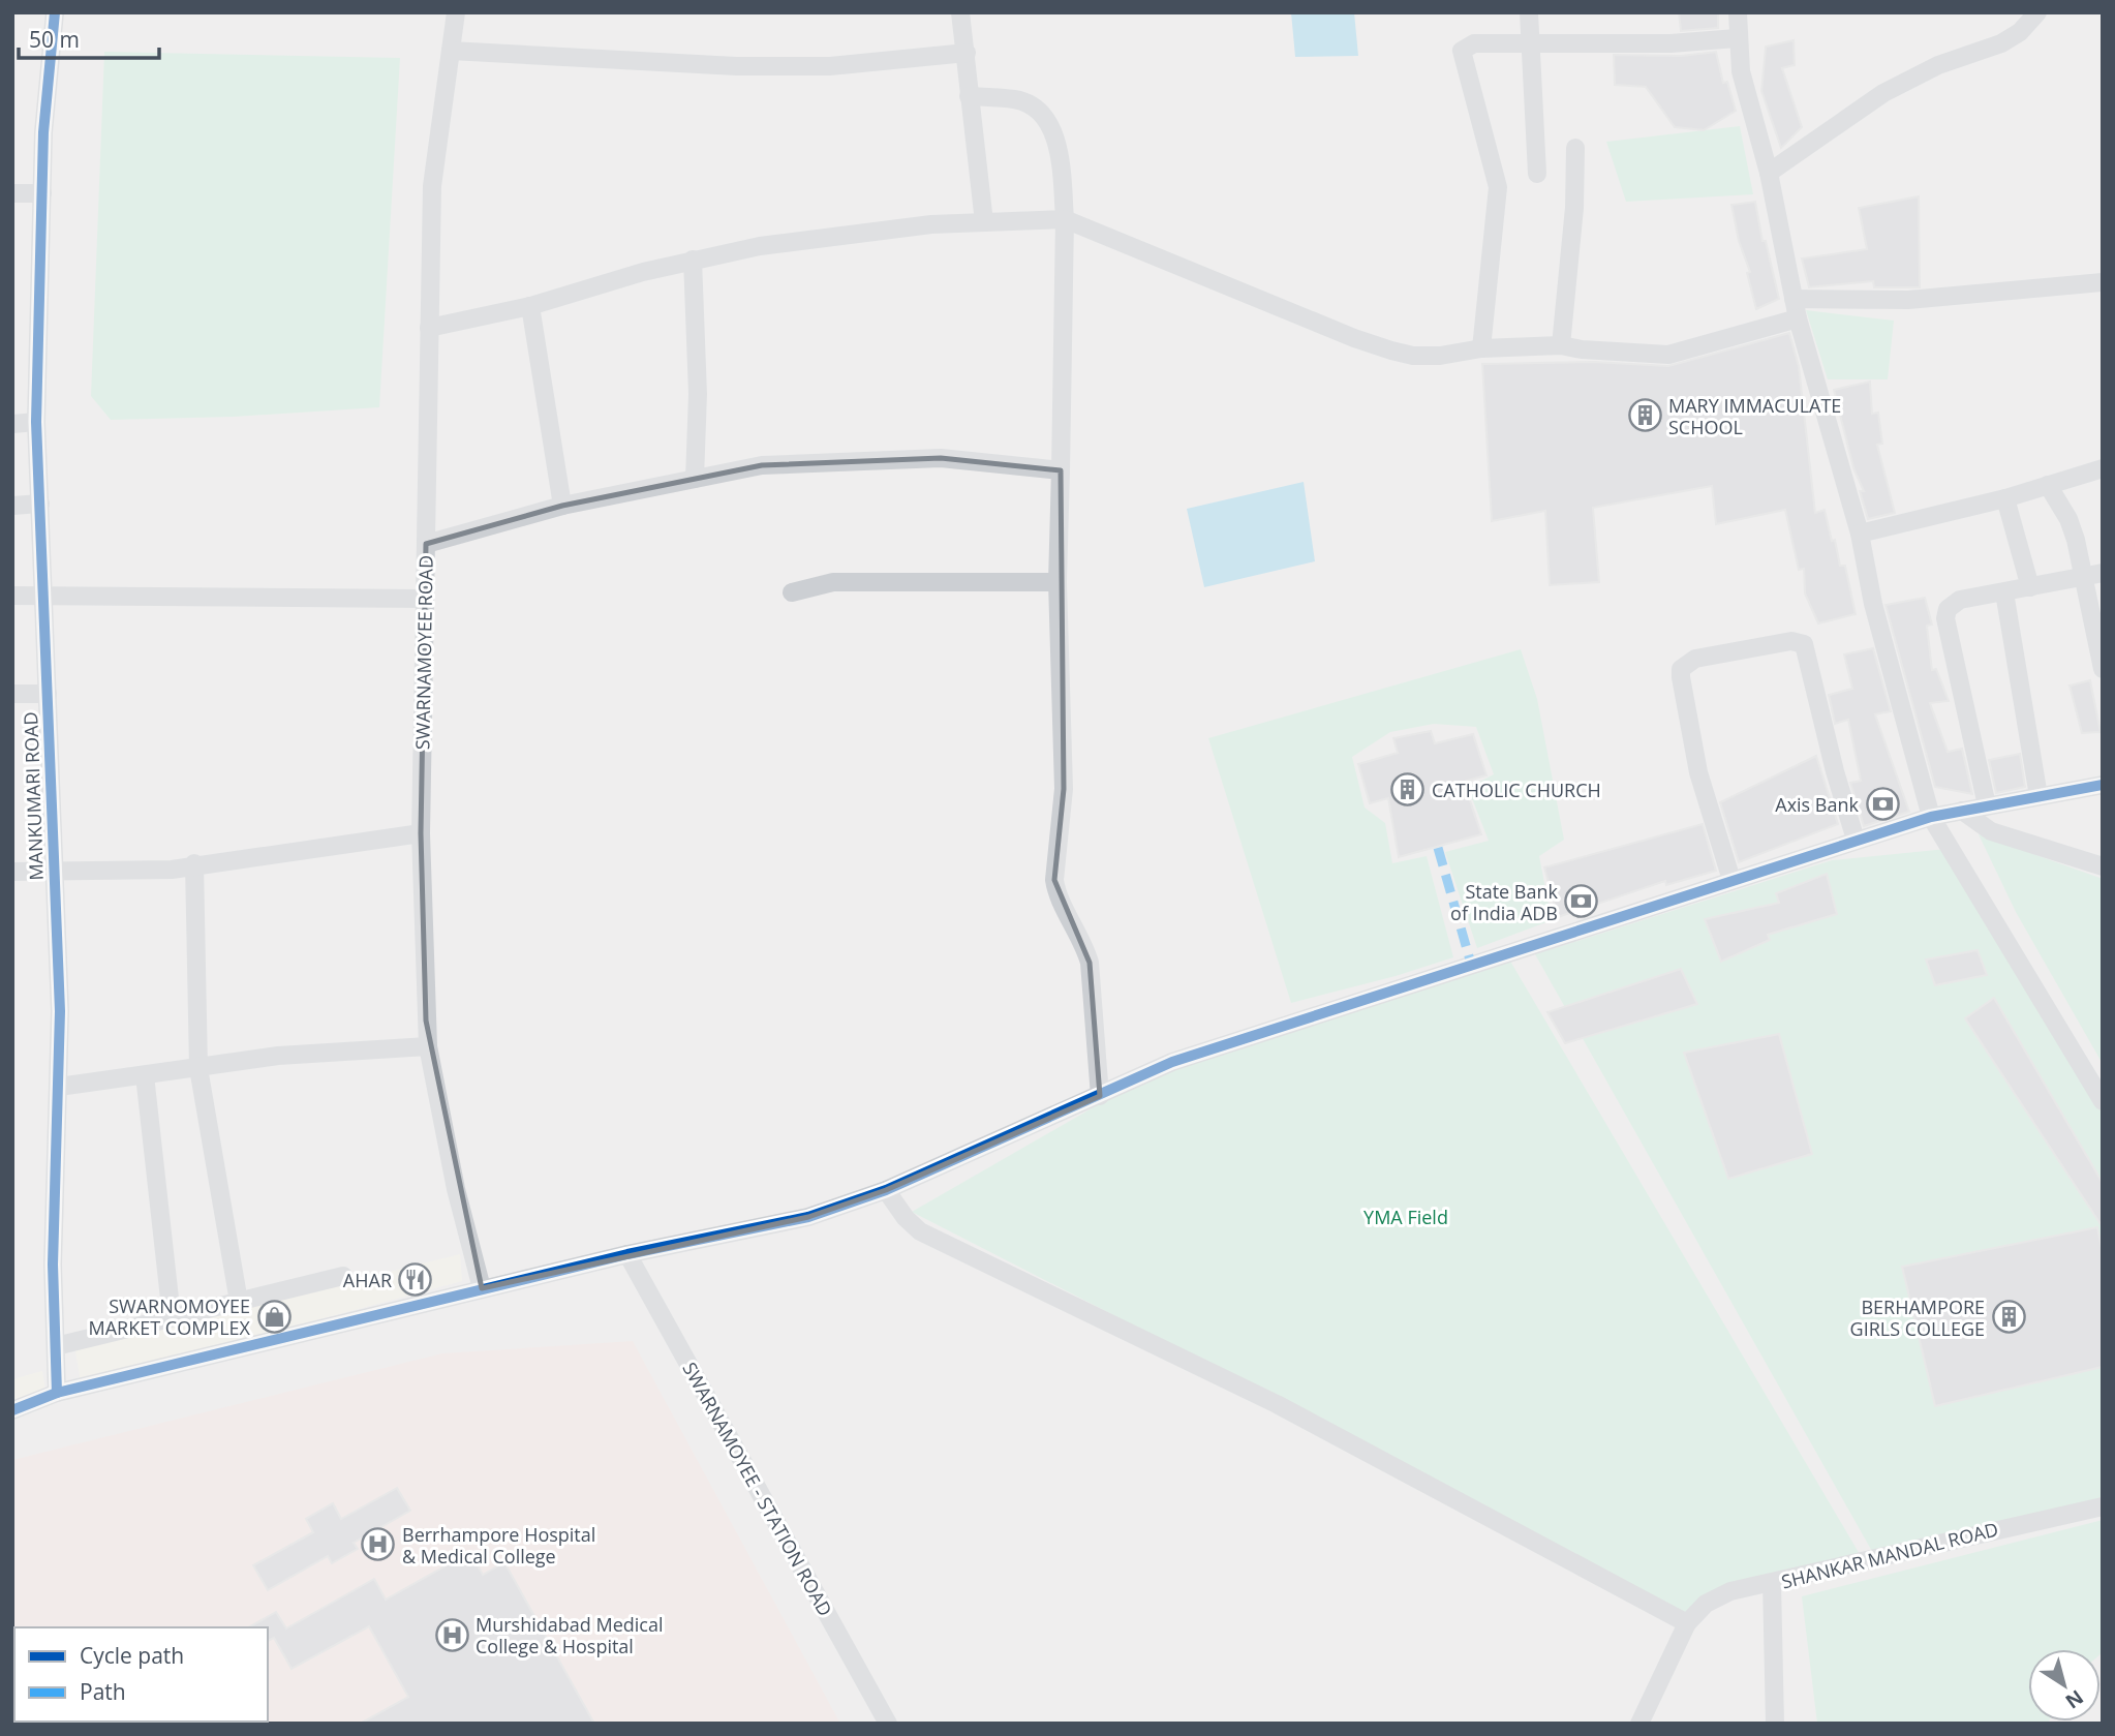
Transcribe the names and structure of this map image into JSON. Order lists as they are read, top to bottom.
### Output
{
  "streets": {
    "street": [
      "SWARNAMOYEE ROAD",
      "MANKUMARI ROAD",
      "SWARNAMOYEE - STATION ROAD",
      "SHANKAR MANDAL ROAD"
    ]
  },
  "parks": ["YMA Field"],
  "places": {
    "building": ["MARY IMMACULATE SCHOOL", "CATHOLIC CHURCH", "BERHAMPORE GIRLS COLLEGE"],
    "bank": ["Axis Bank", "State Bank of India ADB"],
    "restaurant": ["AHAR"],
    "shop": ["SWARNOMOYEE MARKET COMPLEX"],
    "hospital": ["Berrhampore Hospital & Medical College", "Murshidabad Medical College & Hospital"]
  },
  "legend": ["Cycle path", "Path"],
  "scale_bar": "50 m",
  "north": "bottom right"
}
